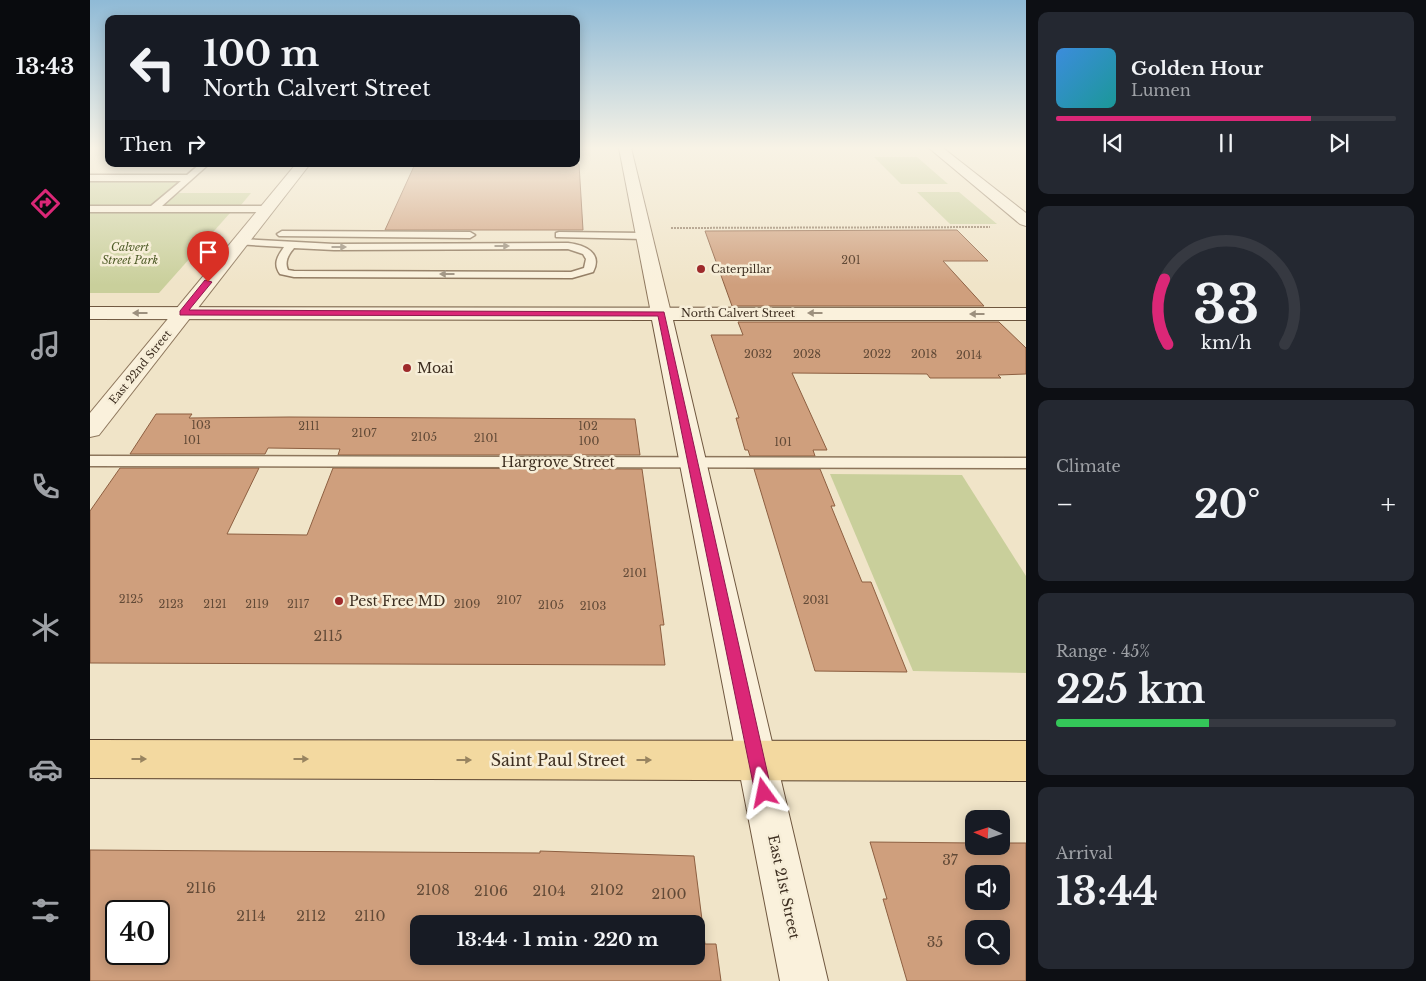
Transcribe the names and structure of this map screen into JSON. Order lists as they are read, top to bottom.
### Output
{
  "streets": {
    "main road": ["Saint Paul Street"],
    "street": ["North Calvert Street", "East 22nd Street", "East 21st Street"],
    "lane": ["Hargrove Street"]
  },
  "crossings": [
    ["North Calvert Street", "East 22nd Street"],
    ["North Calvert Street", "East 21st Street"],
    ["Hargrove Street", "East 21st Street"],
    ["Saint Paul Street", "East 21st Street"]
  ],
  "one_way": ["North Calvert Street", "Saint Paul Street"],
  "parks": ["Calvert Street Park"],
  "places": ["Caterpillar", "Moai", "Pest Free MD"],
  "house_numbers": [
    "201",
    "2032",
    "2028",
    "2022",
    "2018",
    "2014",
    "103",
    "2111",
    "102",
    "2107",
    "2105",
    "2101",
    "101",
    "100",
    "101",
    "2101",
    "2125",
    "2107",
    "2031",
    "2123",
    "2121",
    "2119",
    "2117",
    "2109",
    "2105",
    "2103",
    "2115",
    "37",
    "2116",
    "2108",
    "2102",
    "2106",
    "2104",
    "2100",
    "2114",
    "2112",
    "2110",
    "35"
  ],
  "north": "left",
  "page": {
    "tabs": "13:43",
    "turn": ["100 m", "North Calvert Street"],
    "song": ["Golden Hour", "Lumen"],
    "then": "Then",
    "tile": [
      "Climate",
      ["Range · 45%", "225 km"],
      ["Arrival", "13:44"]
    ],
    "heat": ["−", "20°", "+"],
    "limit": "40",
    "trip": "13:44 · 1 min · 220 m",
    "gauge": ["33", "km/h"]
  }
}
